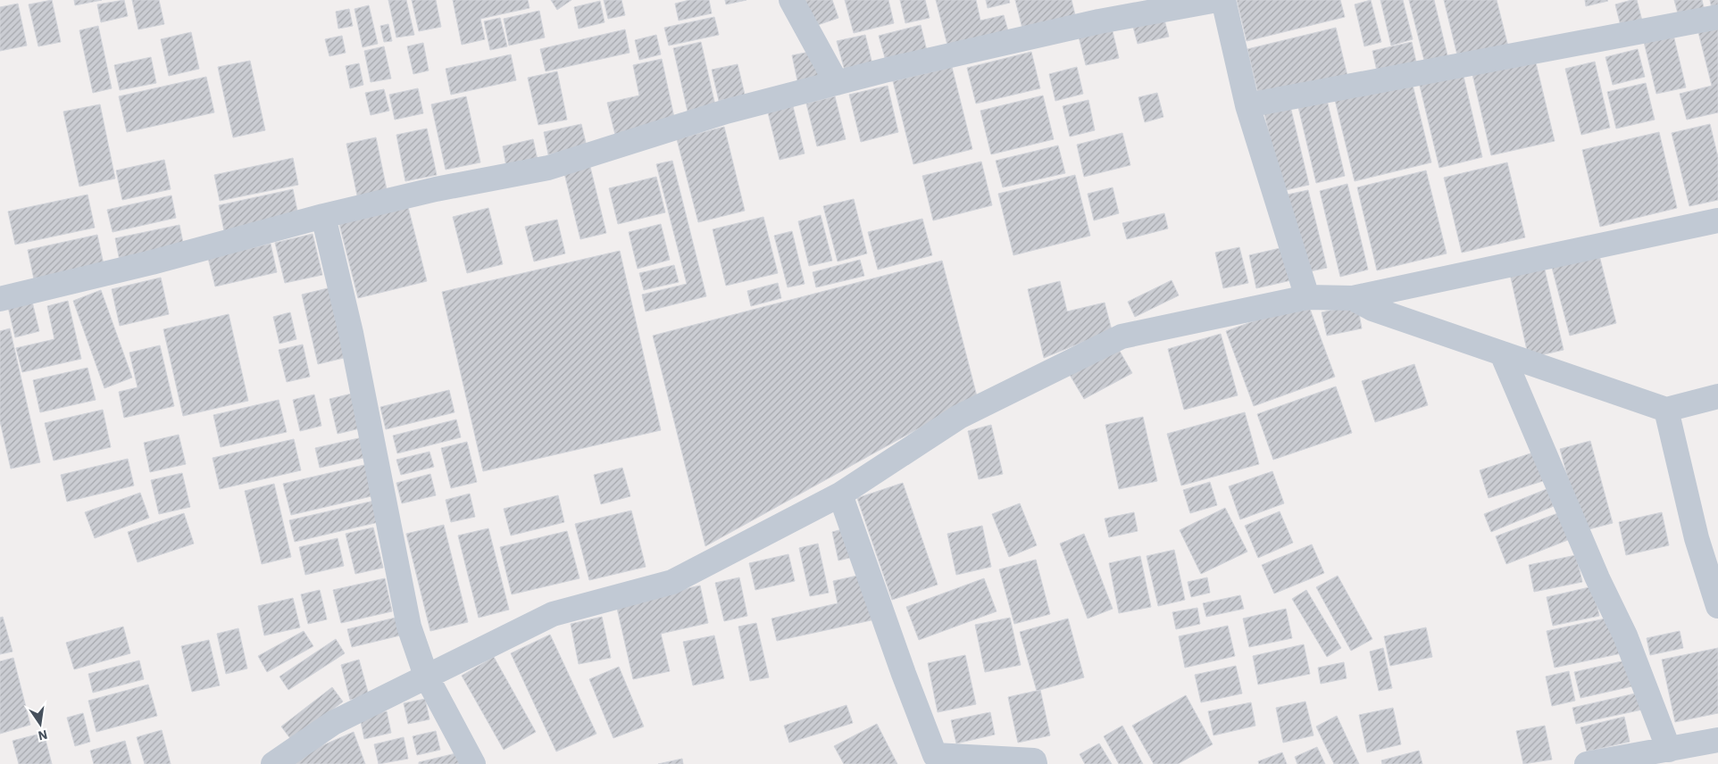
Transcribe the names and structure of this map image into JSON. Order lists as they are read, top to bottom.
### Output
{
  "north": "bottom"
}
